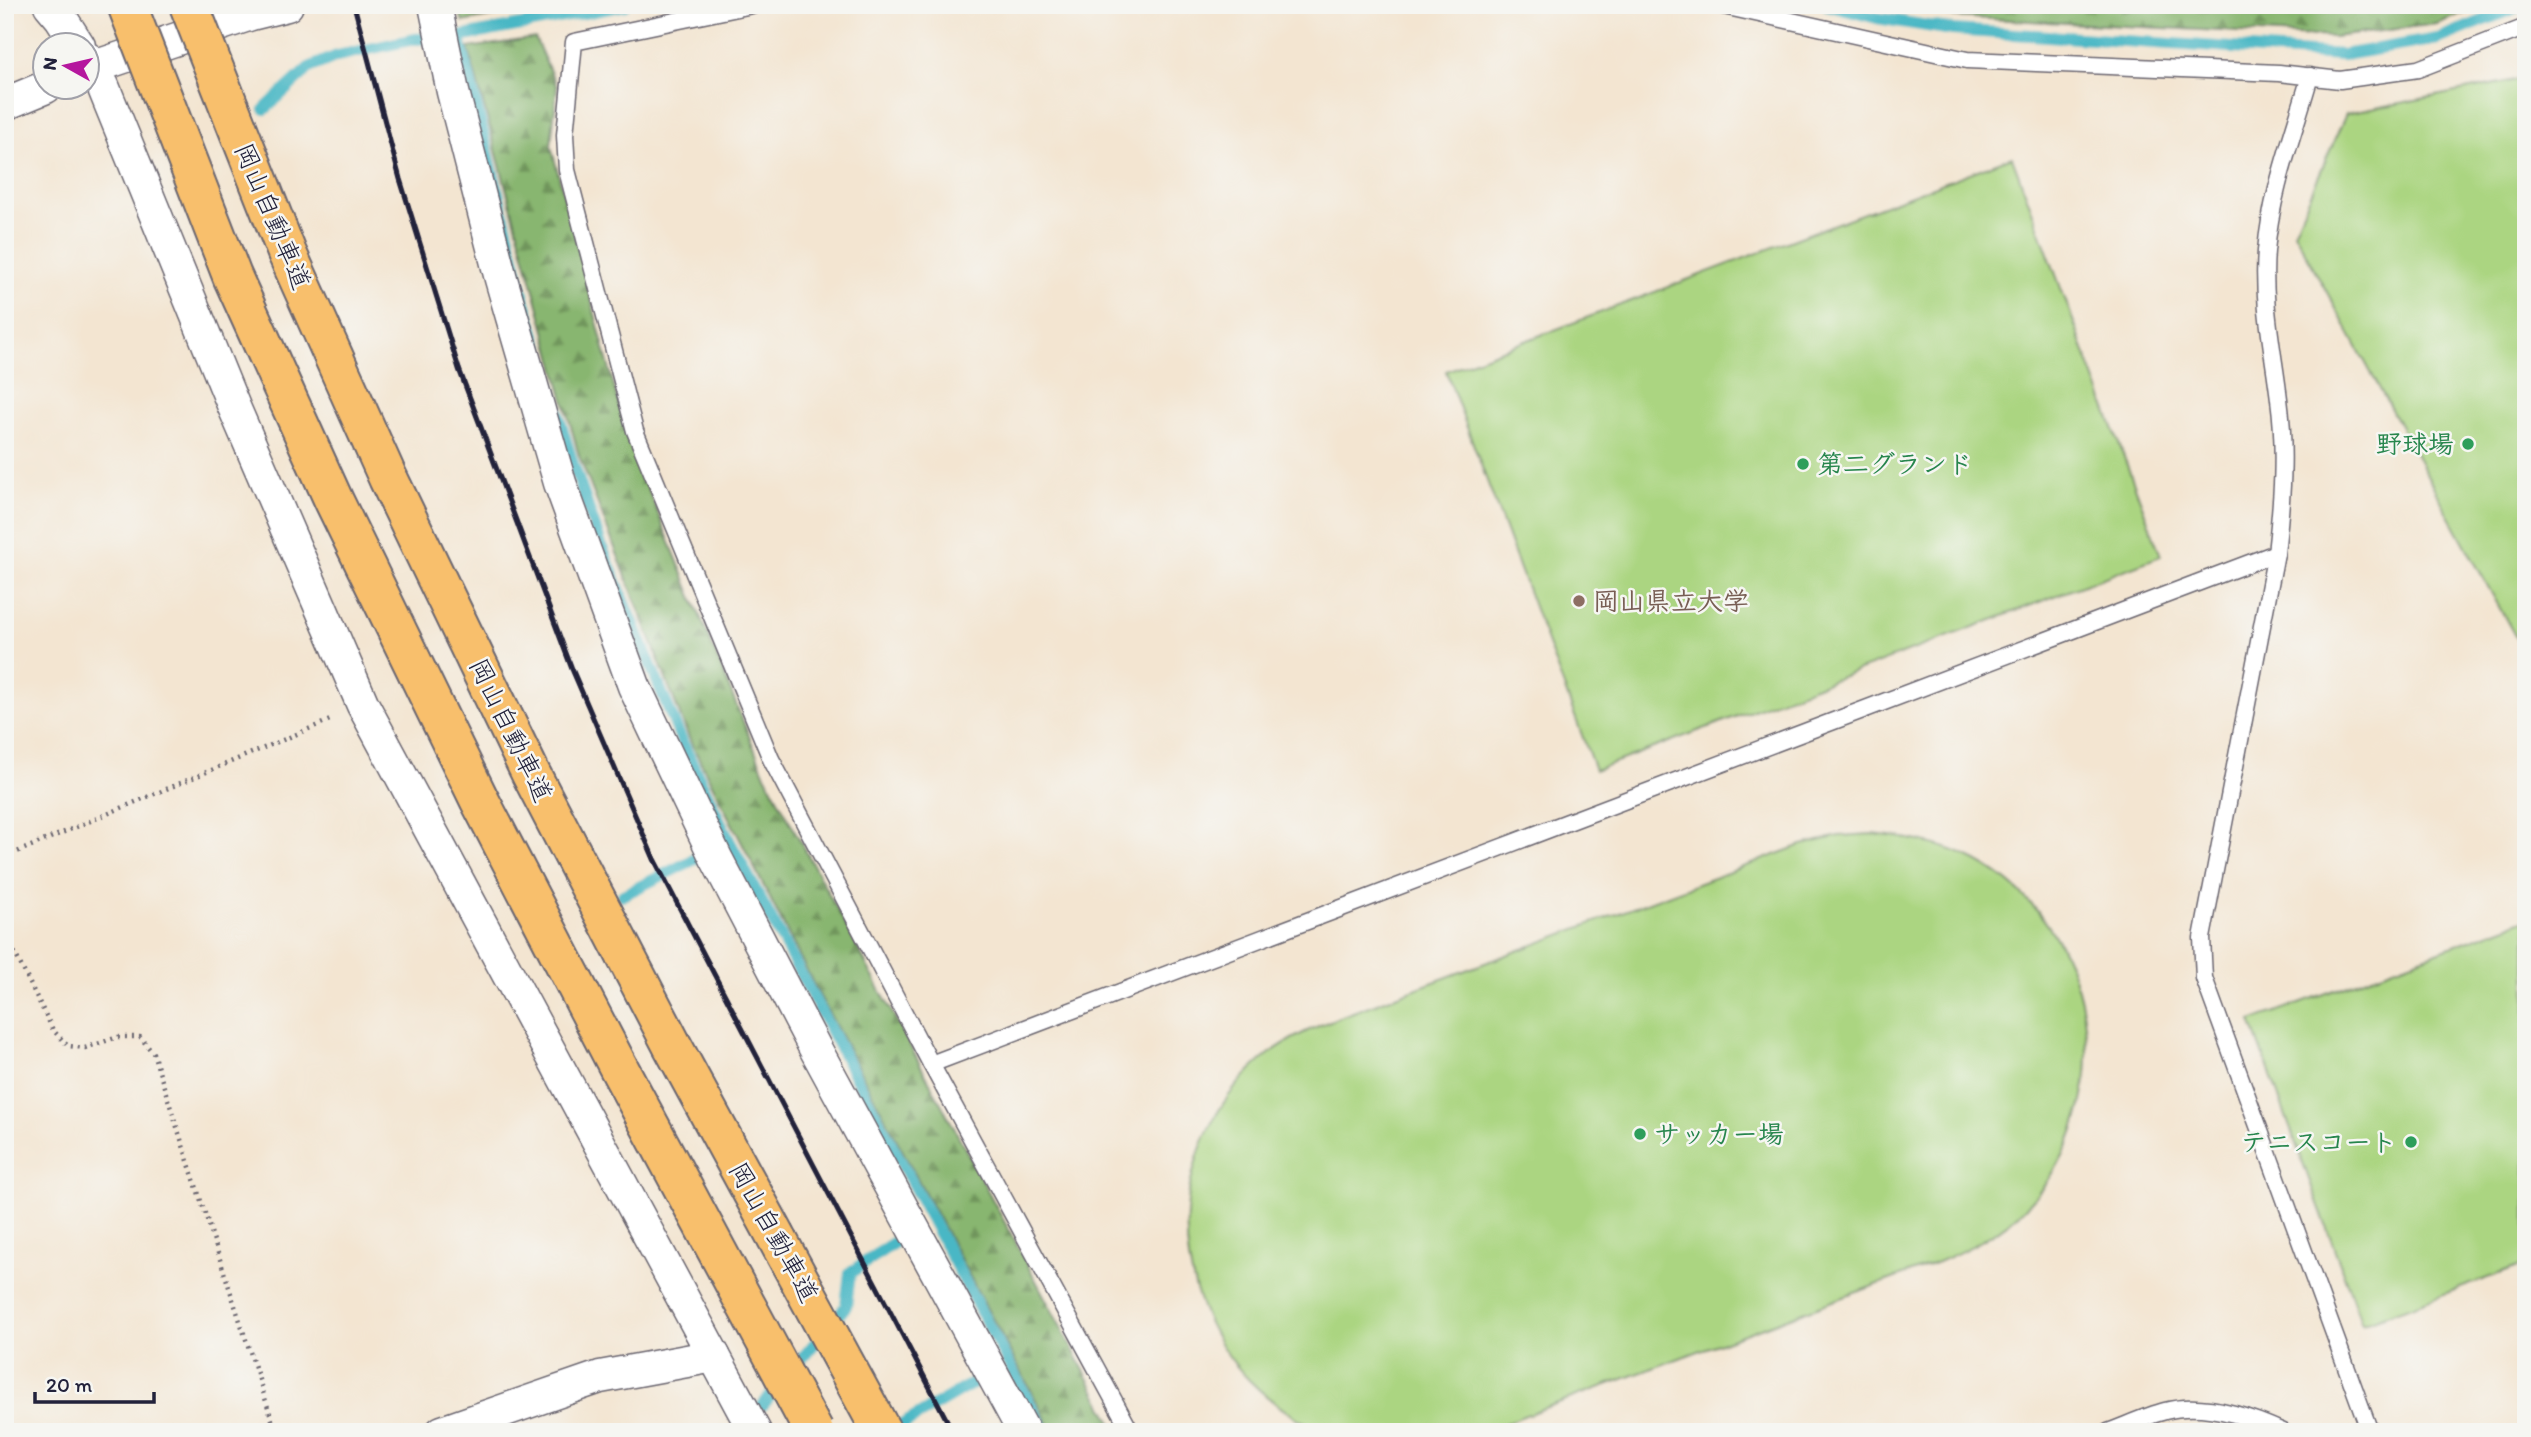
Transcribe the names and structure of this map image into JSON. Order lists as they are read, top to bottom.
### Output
{
  "streets": {
    "highway": ["岡山自動車道"]
  },
  "places": [
    "野球場",
    "第二グランド",
    "岡山県立大学",
    "サッカー場",
    "テニスコート"
  ],
  "scale_bar": "20 m",
  "north": "left"
}
